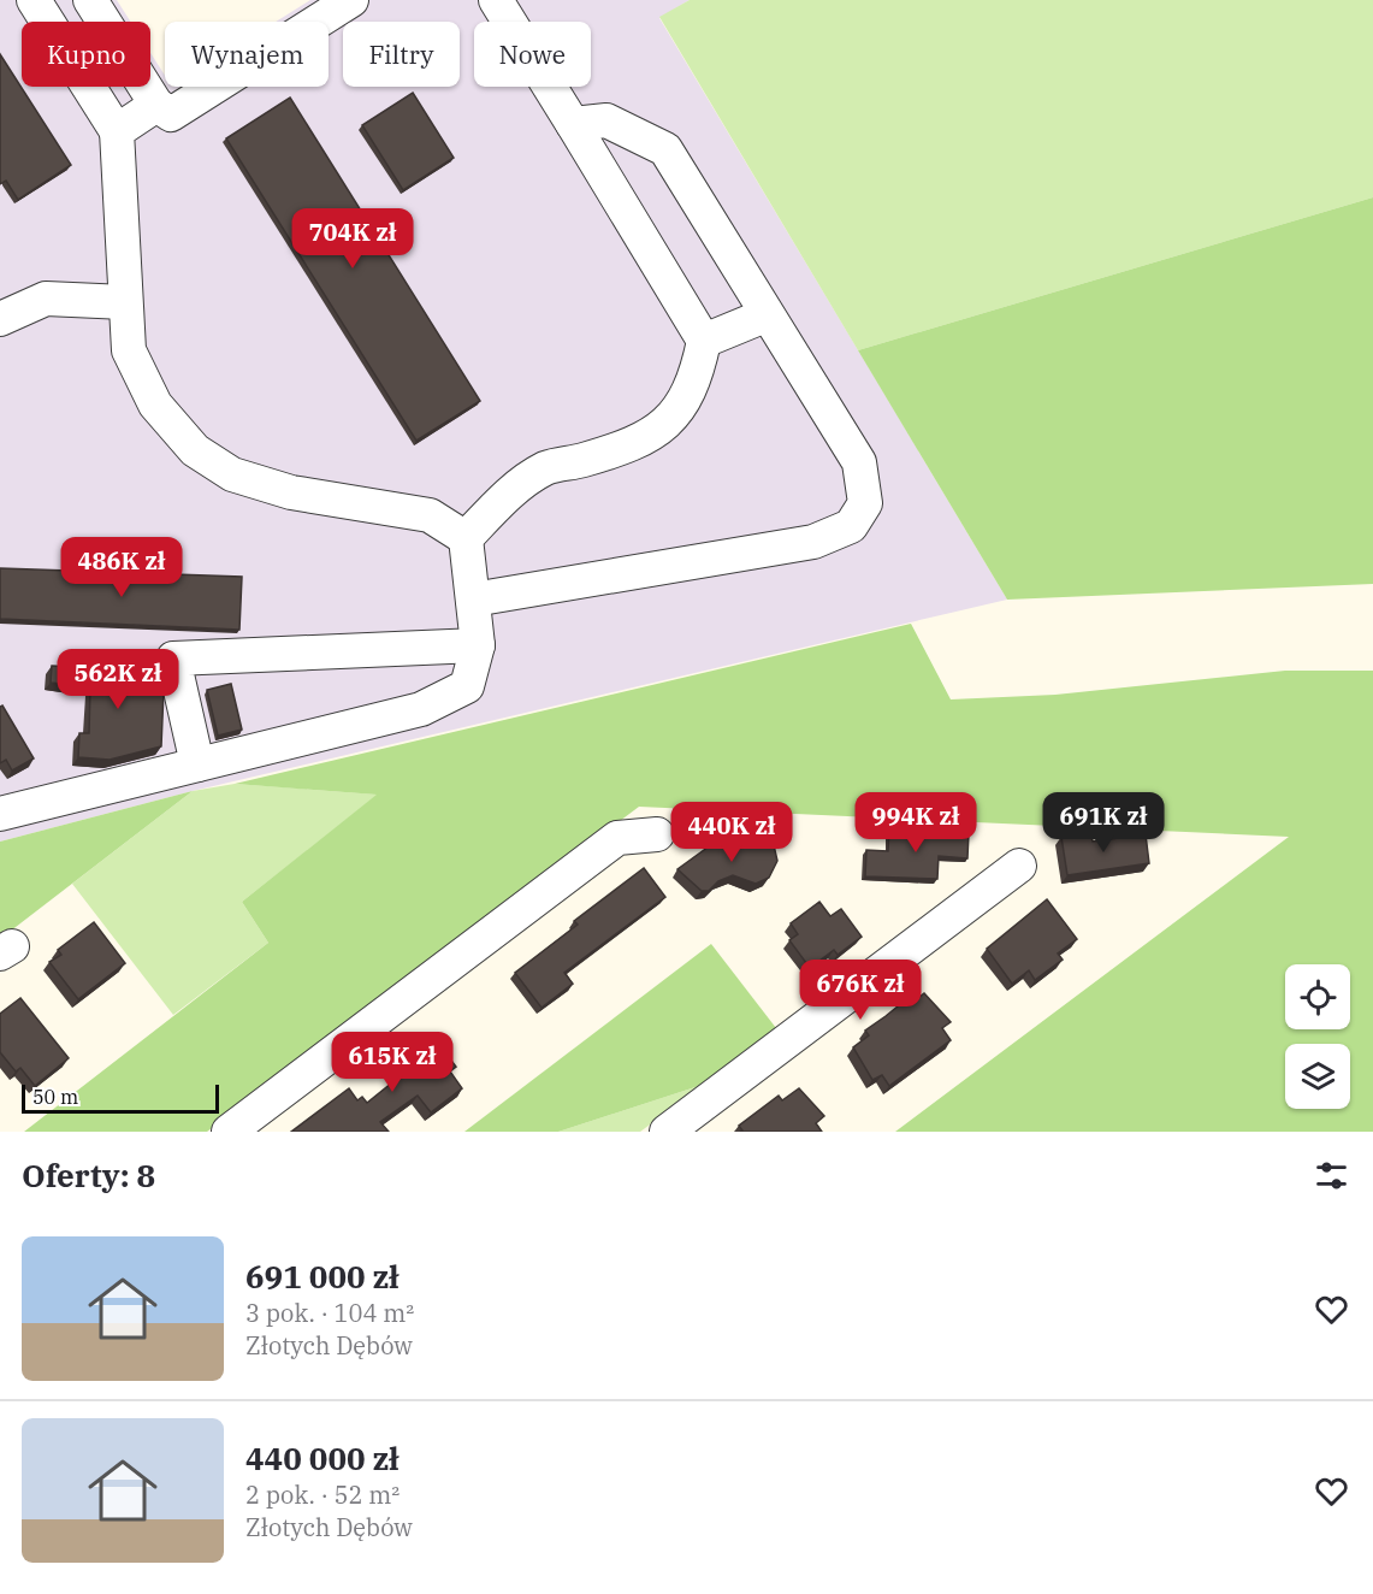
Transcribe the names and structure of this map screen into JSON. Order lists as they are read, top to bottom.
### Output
{
  "scale_bar": "50 m",
  "page": {
    "chip": [
      "Kupno",
      "Wynajem",
      "Filtry",
      "Nowe"
    ],
    "price": [
      "704K zł",
      "486K zł",
      "562K zł",
      "994K zł",
      "691K zł",
      "440K zł",
      "676K zł",
      "615K zł"
    ],
    "scale": "50 m",
    "heading": "Oferty: 8",
    "list": [
      {
        "name": "691 000 zł",
        "note": "3 pok. · 104 m² · Złotych Dębów"
      },
      {
        "name": "440 000 zł",
        "note": "2 pok. · 52 m² · Złotych Dębów"
      }
    ]
  }
}
